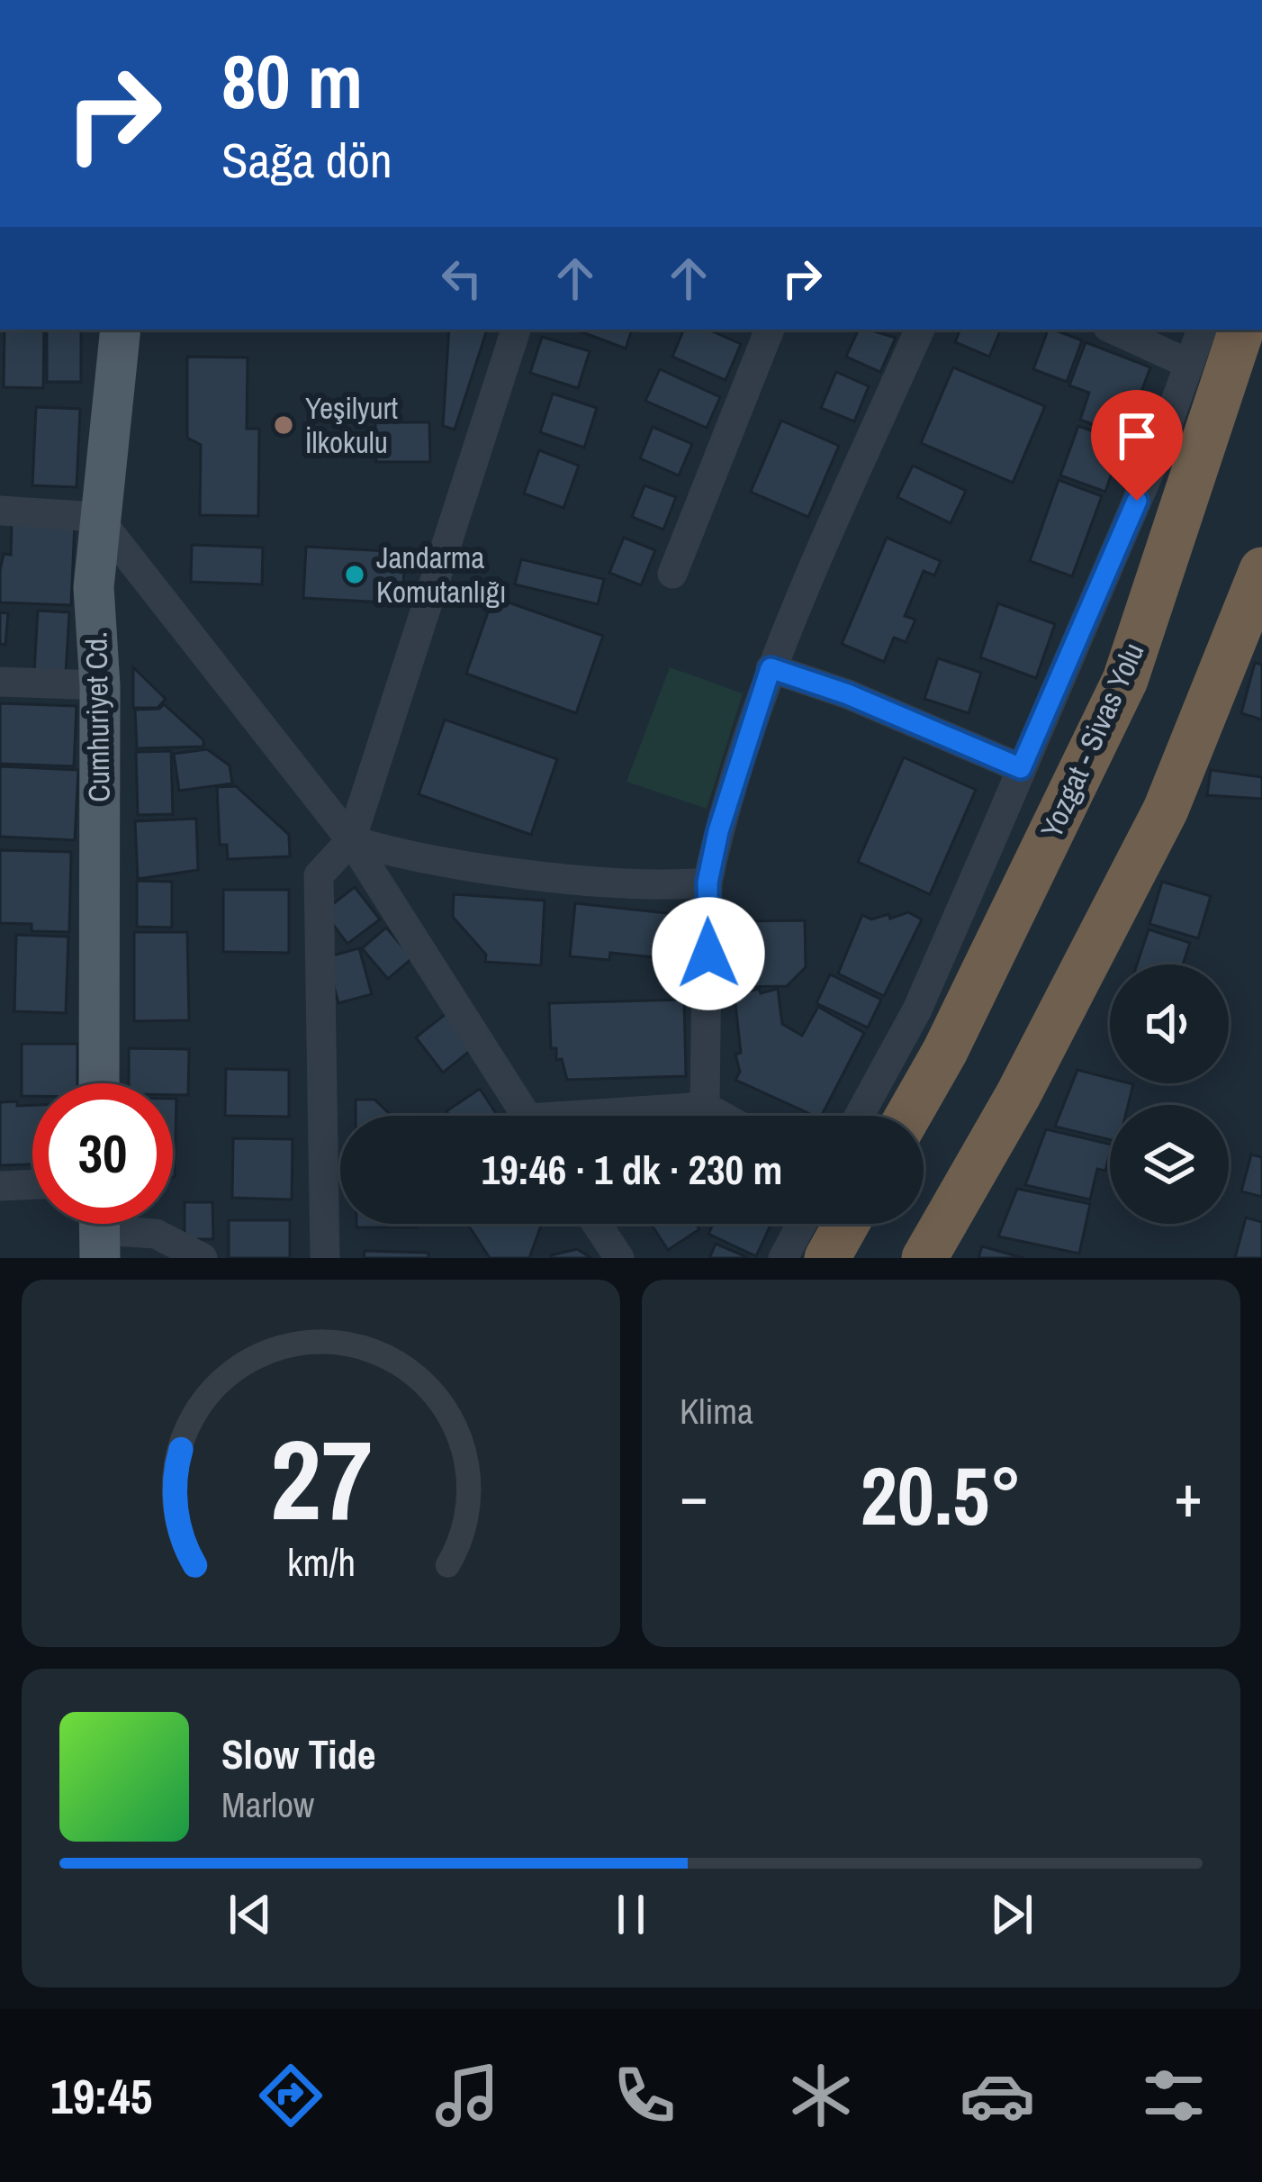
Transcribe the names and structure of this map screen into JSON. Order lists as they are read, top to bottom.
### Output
{
  "streets": {
    "highway": ["Yozgat - Sivas Yolu"],
    "main road": ["Cumhuriyet Cd."]
  },
  "places": ["Yeşilyurt İlkokulu", "Jandarma Komutanlığı"],
  "page": {
    "turn": ["80 m", "Sağa dön"],
    "limit": "30",
    "trip": "19:46 · 1 dk · 230 m",
    "tile": "Klima",
    "heat": ["−", "20.5°", "+"],
    "song": ["Slow Tide", "Marlow"],
    "tabs": "19:45",
    "gauge": ["27", "km/h"]
  }
}
